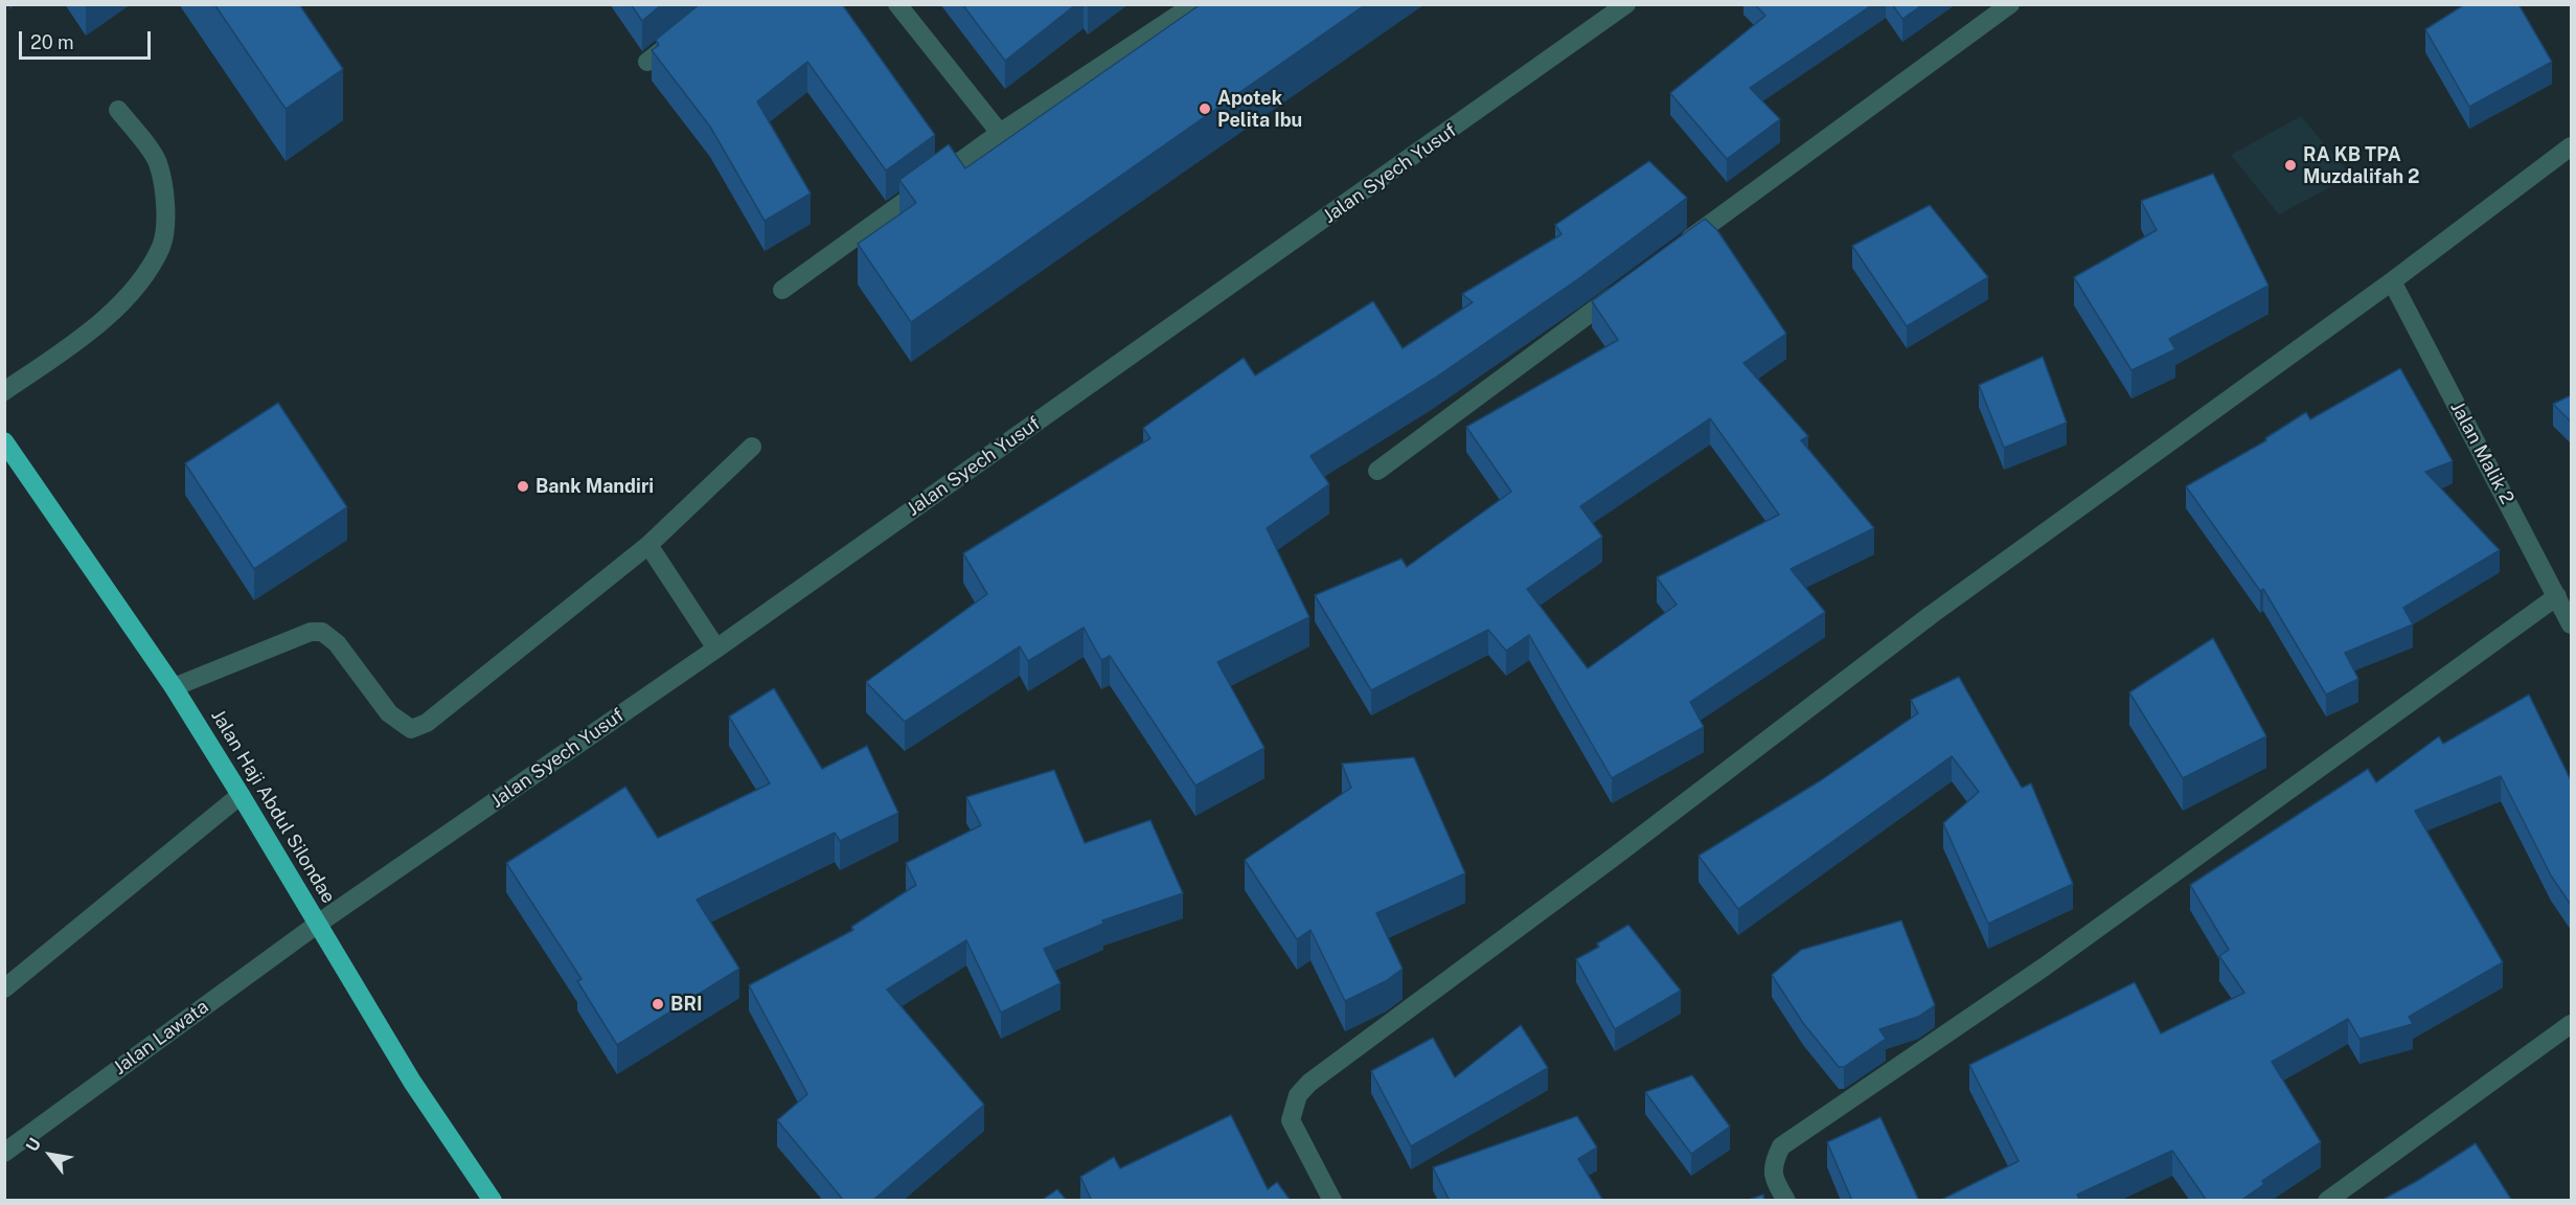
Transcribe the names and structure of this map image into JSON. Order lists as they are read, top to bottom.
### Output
{
  "streets": {
    "highway": ["Jalan Haji Abdul Silondae"],
    "street": ["Jalan Syech Yusuf", "Jalan Malik 2", "Jalan Lawata"]
  },
  "crossings": [
    ["Jalan Syech Yusuf", "Jalan Haji Abdul Silondae"],
    ["Jalan Syech Yusuf", "Jalan Lawata"],
    ["Jalan Haji Abdul Silondae", "Jalan Lawata"]
  ],
  "places": [
    "Apotek Pelita Ibu",
    "RA KB TPA Muzdalifah 2",
    "Bank Mandiri",
    "BRI"
  ],
  "scale_bar": "20 m",
  "north": "top left"
}
